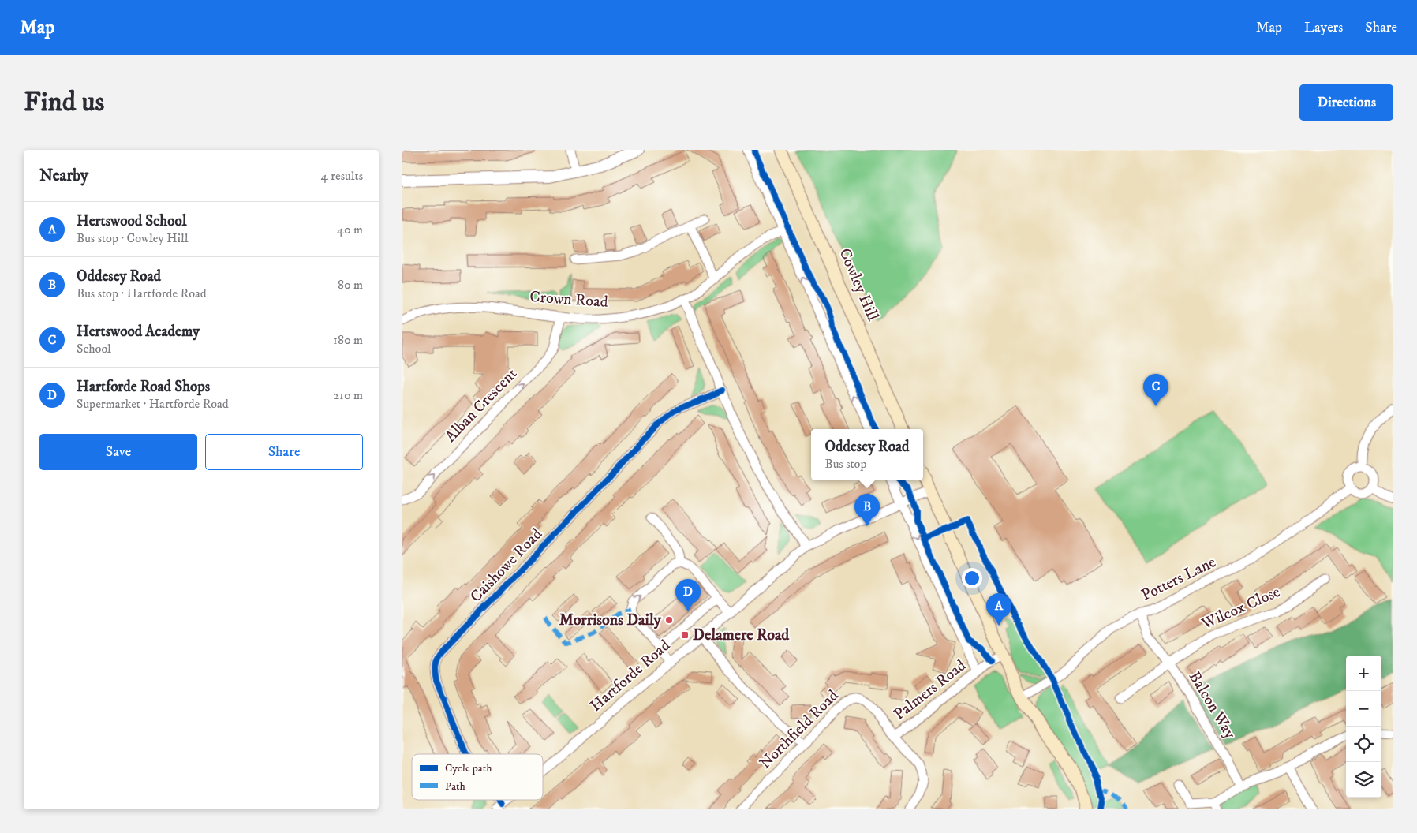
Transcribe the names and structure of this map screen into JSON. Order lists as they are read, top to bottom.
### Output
{
  "streets": {
    "main road": ["Cowley Hill"],
    "street": [
      "Crown Road",
      "Alban Crescent",
      "Caishowe Road",
      "Potters Lane",
      "Wilcox Close",
      "Hartforde Road",
      "Palmers Road",
      "Balcon Way",
      "Northfield Road"
    ]
  },
  "crossings": [
    ["Crown Road", "Alban Crescent"],
    ["Potters Lane", "Balcon Way"],
    ["Wilcox Close", "Balcon Way"],
    ["Palmers Road", "Northfield Road"]
  ],
  "one_way": ["Alban Crescent"],
  "places": {
    "other": ["Morrisons Daily"],
    "transit": ["Delamere Road"]
  },
  "legend": ["Cycle path", "Path"],
  "page": {
    "header": "Map",
    "nav": ["Map", "Layers", "Share"],
    "buttons": [
      "Directions",
      ["Save", "Share"]
    ],
    "title": "Find us",
    "heading": ["Nearby", "4 results"],
    "list": [
      {
        "mark": "A",
        "name": "Hertswood School",
        "note": "Bus stop · Cowley Hill",
        "value": "40 m"
      },
      {
        "mark": "B",
        "name": "Oddesey Road",
        "note": "Bus stop · Hartforde Road",
        "value": "80 m"
      },
      {
        "mark": "C",
        "name": "Hertswood Academy",
        "note": "School",
        "value": "180 m"
      },
      {
        "mark": "D",
        "name": "Hartforde Road Shops",
        "note": "Supermarket · Hartforde Road",
        "value": "210 m"
      }
    ],
    "pins": [
      "C",
      "B",
      "D",
      "A"
    ],
    "popup": ["Oddesey Road", "Bus stop"],
    "map_buttons": ["+", "−"]
  }
}
